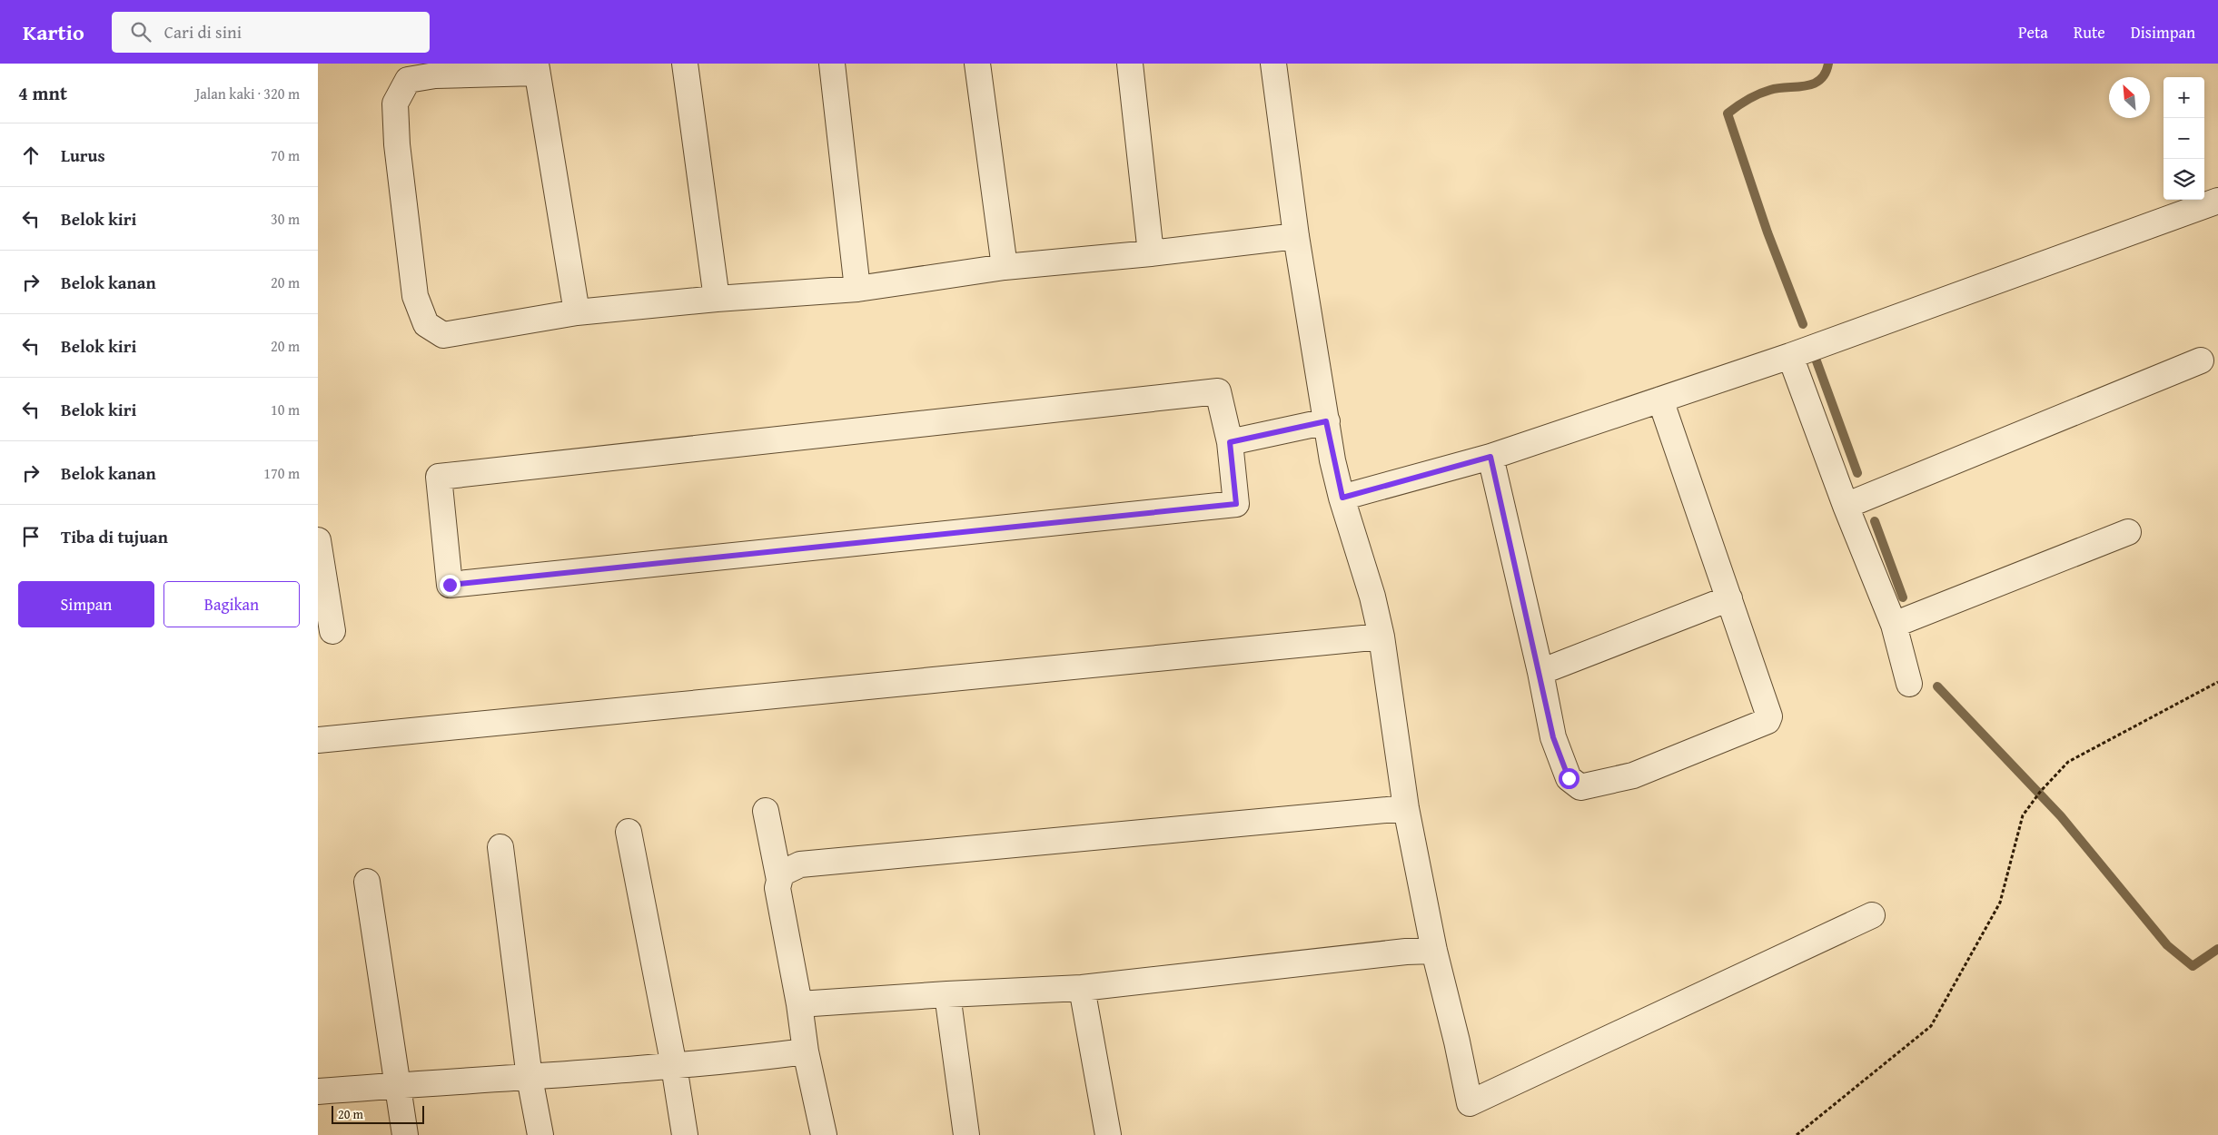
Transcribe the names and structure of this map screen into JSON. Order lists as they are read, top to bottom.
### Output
{
  "scale_bar": "20 m",
  "north": "top left",
  "page": {
    "header": "Kartio",
    "search": "Cari di sini",
    "nav": ["Peta", "Rute", "Disimpan"],
    "heading": ["4 mnt", "Jalan kaki · 320 m"],
    "map_buttons": ["+", "−"],
    "list": [
      ["Lurus", "70 m"],
      ["Belok kiri", "30 m"],
      ["Belok kanan", "20 m"],
      ["Belok kiri", "20 m"],
      ["Belok kiri", "10 m"],
      ["Belok kanan", "170 m"],
      "Tiba di tujuan"
    ],
    "buttons": ["Simpan", "Bagikan"],
    "scale": "20 m"
  }
}
